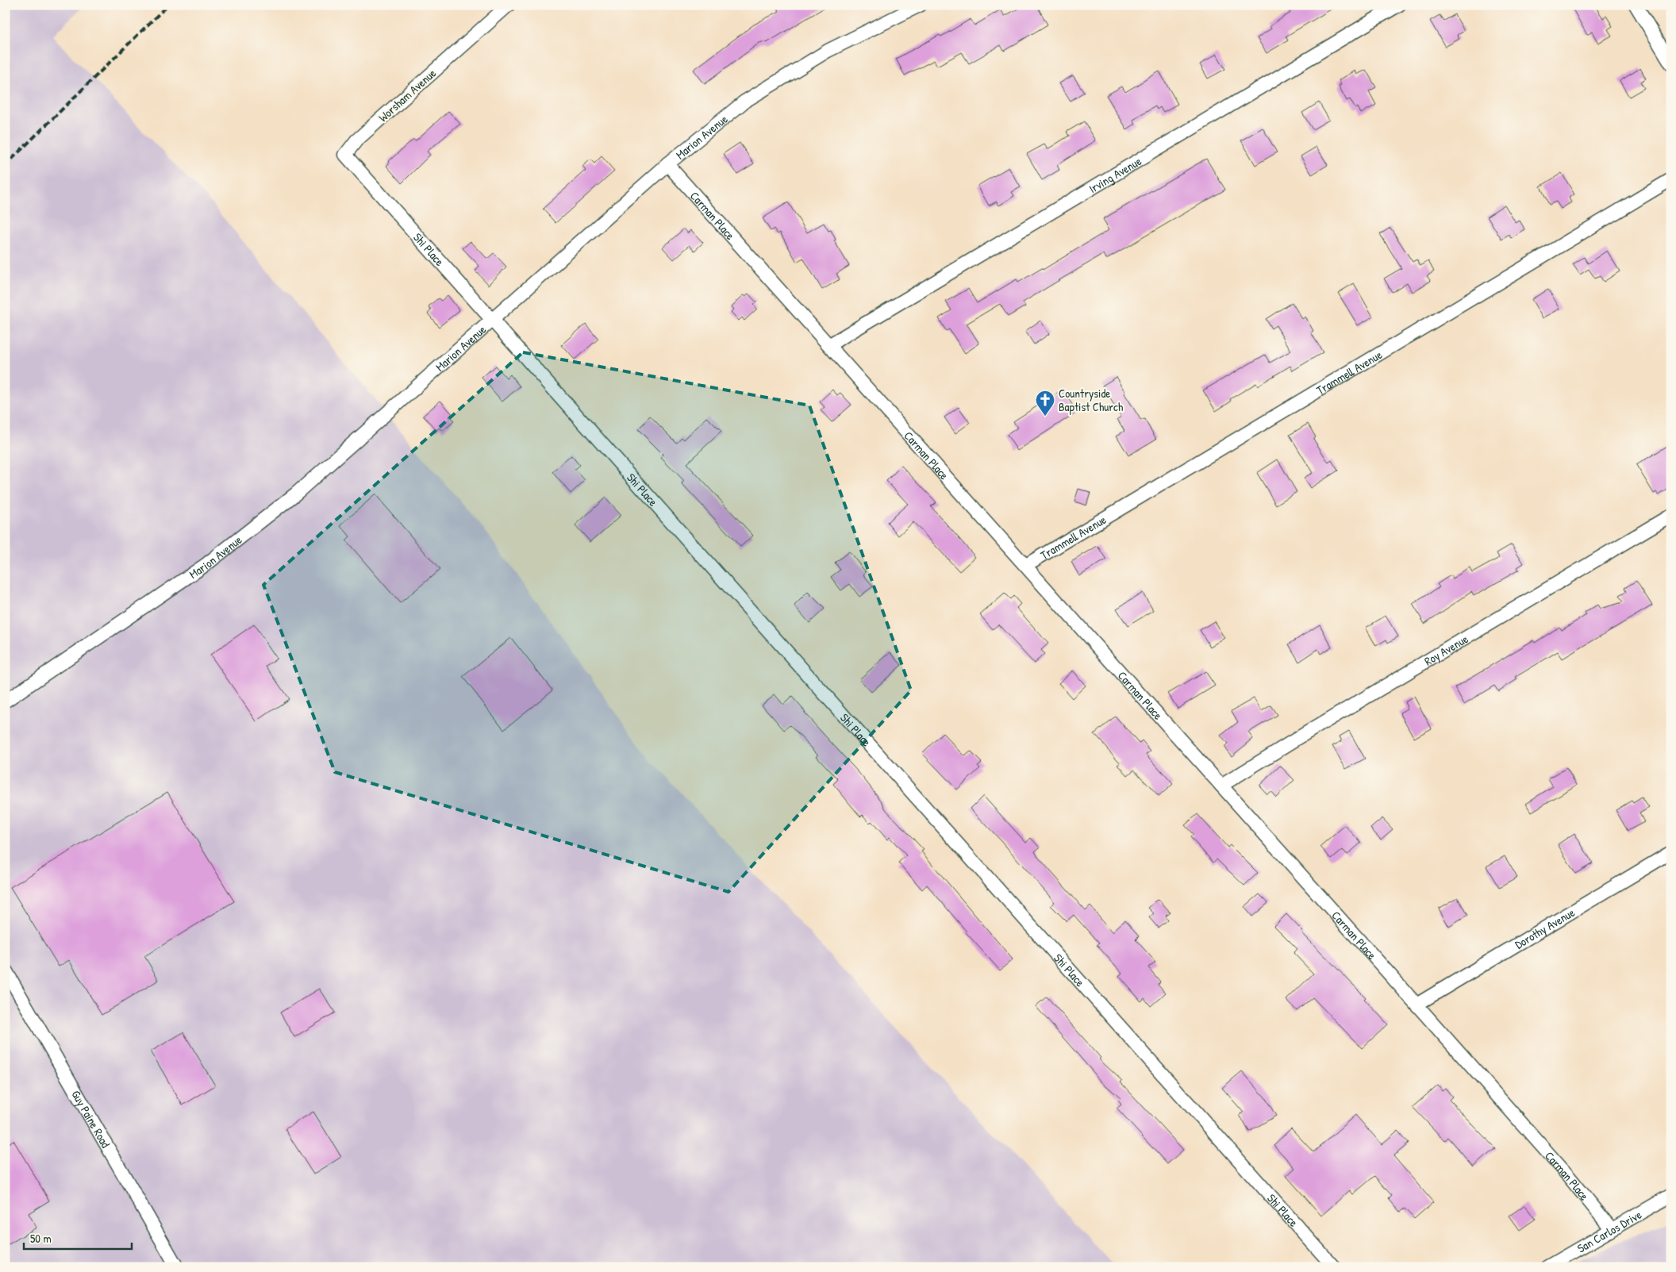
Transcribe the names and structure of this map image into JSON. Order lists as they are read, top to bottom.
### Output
{
  "streets": {
    "street": [
      "Worsham Avenue",
      "Marion Avenue",
      "Irving Avenue",
      "Carman Place",
      "Shi Place",
      "Trammell Avenue",
      "Roy Avenue",
      "Dorothy Avenue",
      "Guy Paine Road",
      "San Carlos Drive"
    ]
  },
  "crossings": [
    ["Worsham Avenue", "Shi Place"],
    ["Marion Avenue", "Carman Place"],
    ["Marion Avenue", "Shi Place"],
    ["Irving Avenue", "Carman Place"],
    ["Carman Place", "Trammell Avenue"],
    ["Carman Place", "Roy Avenue"],
    ["Carman Place", "Dorothy Avenue"],
    ["Carman Place", "San Carlos Drive"]
  ],
  "places": {
    "church": ["Countryside Baptist Church"]
  },
  "scale_bar": "50 m"
}
